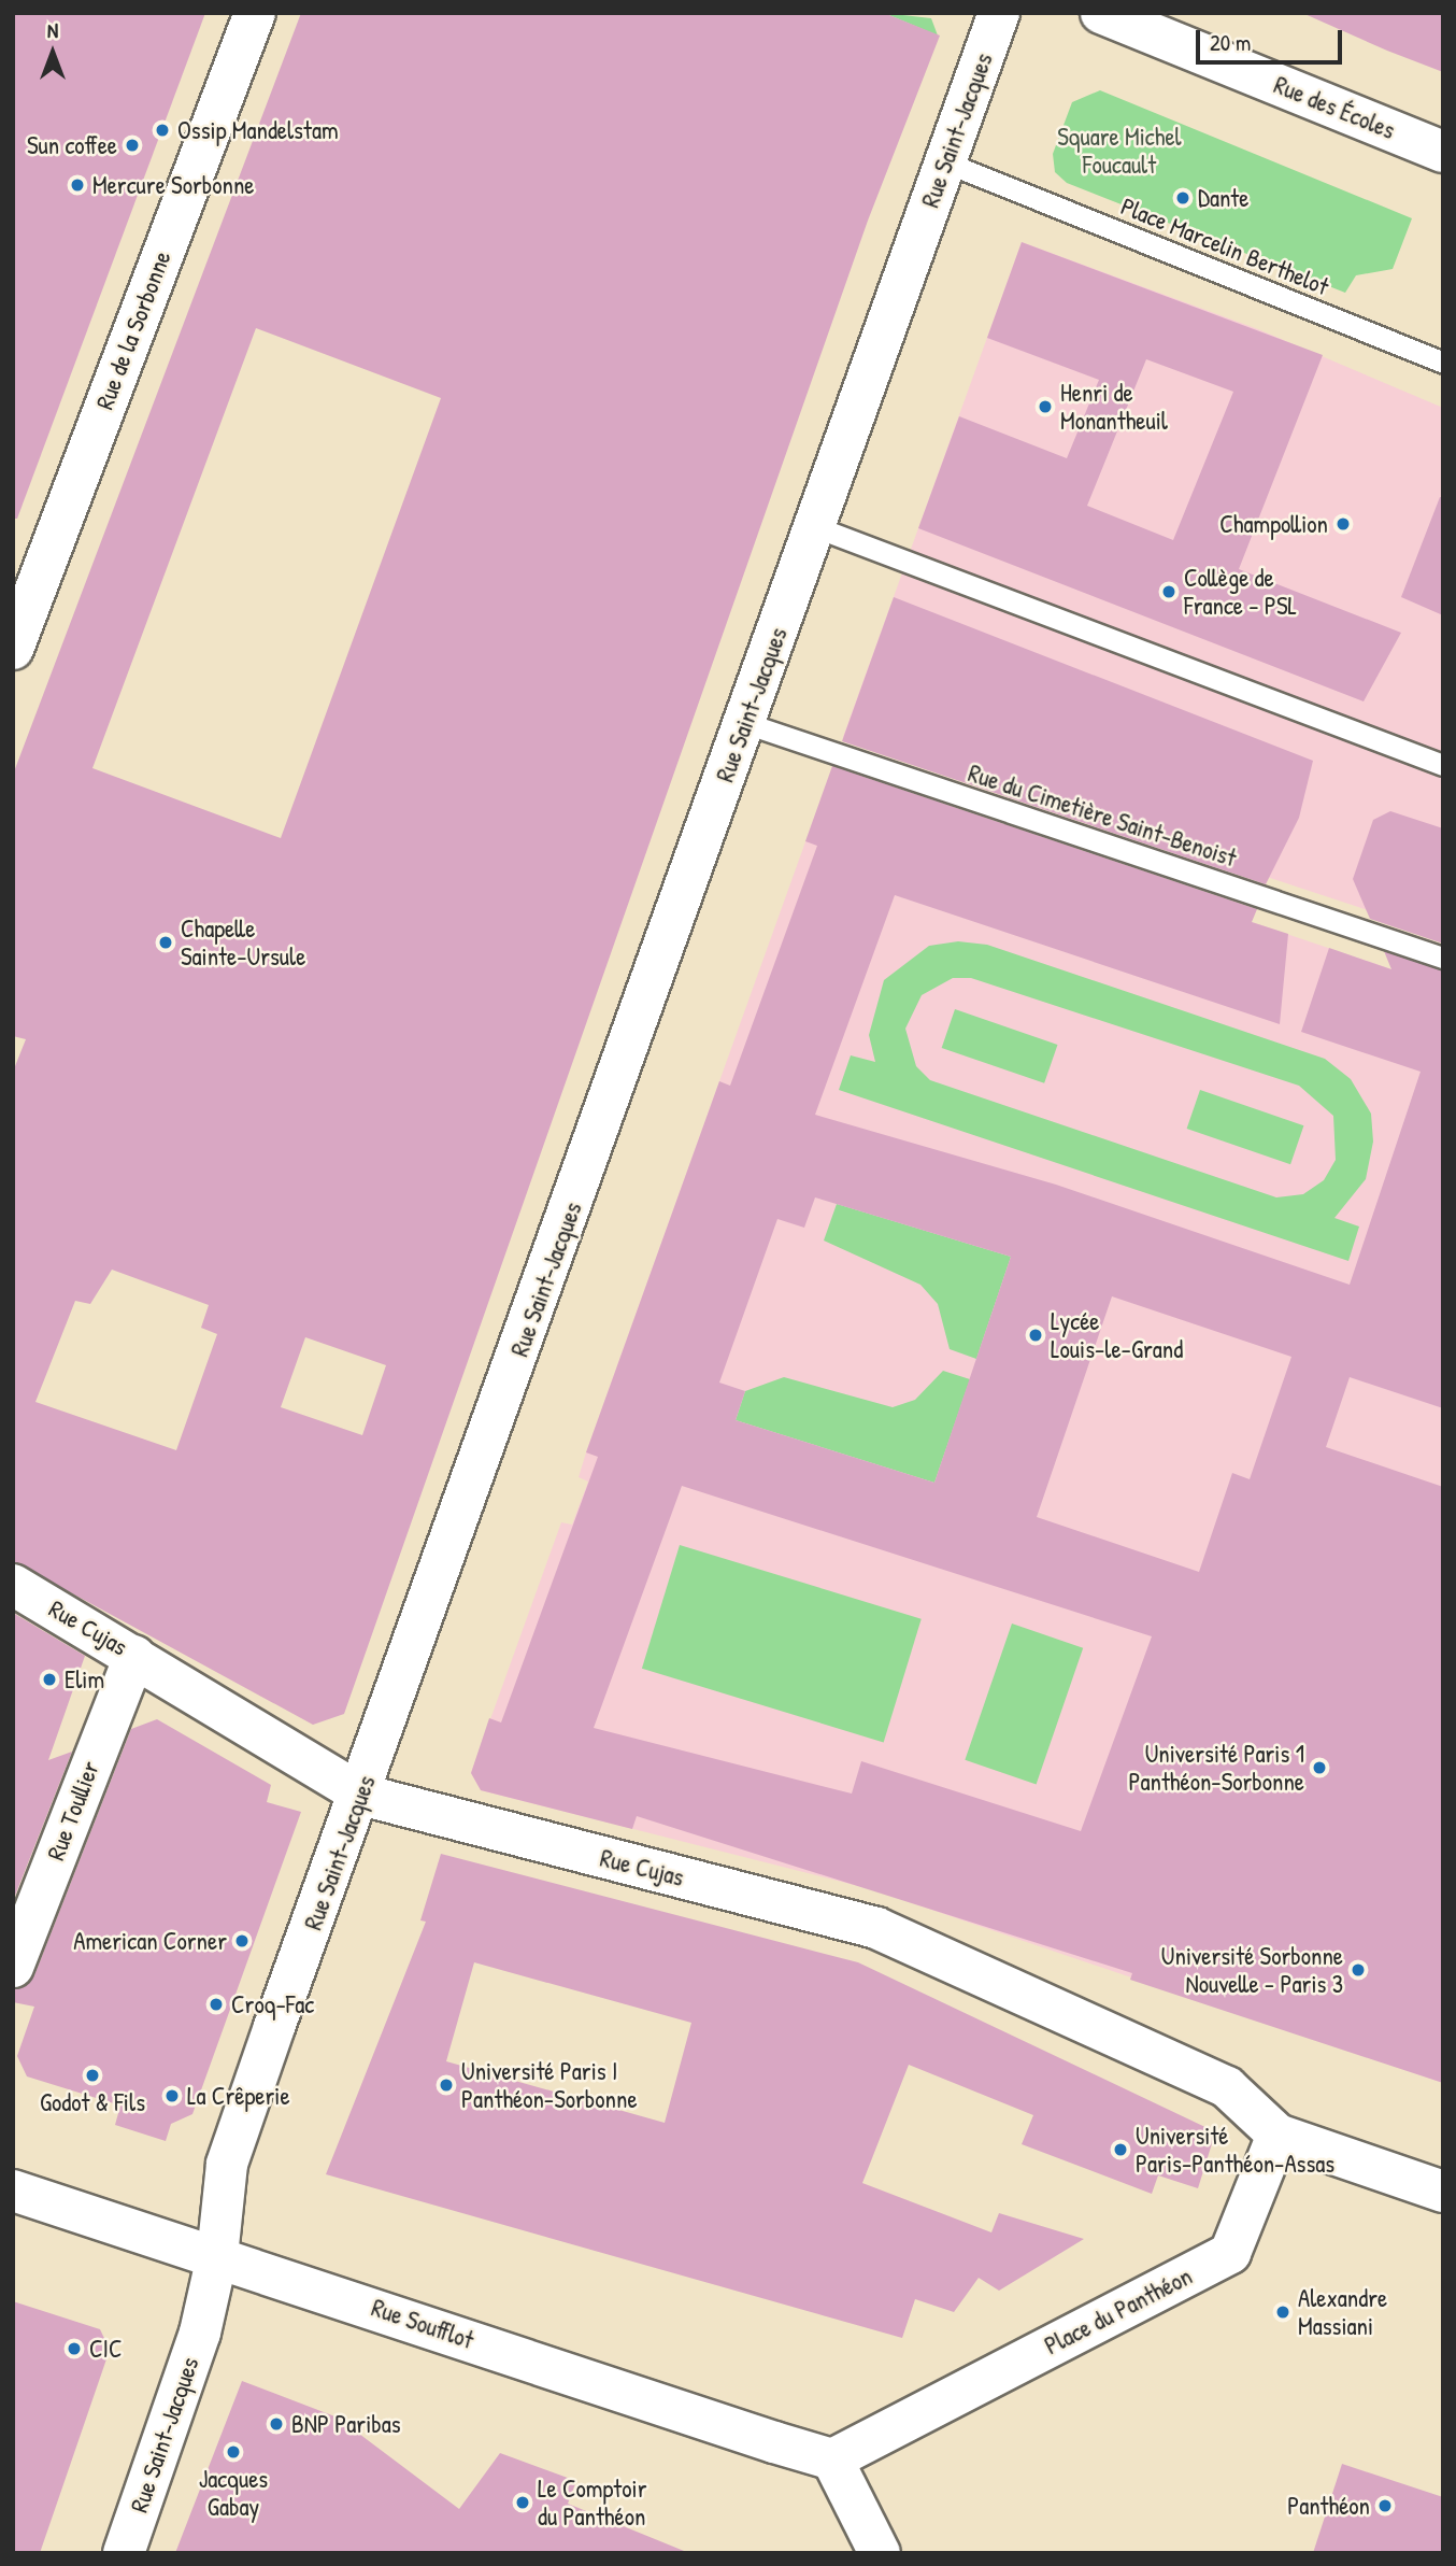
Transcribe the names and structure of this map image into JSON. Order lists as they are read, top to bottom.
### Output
{
  "streets": {
    "street": [
      "Rue des Écoles",
      "Rue Saint-Jacques",
      "Rue de la Sorbonne",
      "Rue Cujas",
      "Rue Toullier",
      "Place du Panthéon",
      "Rue Soufflot"
    ],
    "lane": ["Place Marcelin Berthelot", "Rue du Cimetière Saint-Benoist"]
  },
  "crossings": [
    ["Rue Saint-Jacques", "Place Marcelin Berthelot"],
    ["Rue Saint-Jacques", "Rue du Cimetière Saint-Benoist"],
    ["Rue Saint-Jacques", "Rue Cujas"],
    ["Rue Saint-Jacques", "Rue Soufflot"],
    ["Rue Cujas", "Rue Toullier"],
    ["Rue Cujas", "Place du Panthéon"],
    ["Place du Panthéon", "Rue Soufflot"]
  ],
  "parks": ["Square Michel Foucault"],
  "places": [
    "Ossip Mandelstam",
    "Sun coffee",
    "Mercure Sorbonne",
    "Dante",
    "Henri de Monantheuil",
    "Champollion",
    "Collège de France - PSL",
    "Chapelle Sainte-Ursule",
    "Lycée Louis-le-Grand",
    "Elim",
    "Université Paris 1 Panthéon-Sorbonne",
    "American Corner",
    "Université Sorbonne Nouvelle - Paris 3",
    "Croq-Fac",
    "Godot & Fils",
    "Université Paris I Panthéon-Sorbonne",
    "La Crêperie",
    "Université Paris-Panthéon-Assas",
    "Alexandre Massiani",
    "CIC",
    "BNP Paribas",
    "Jacques Gabay",
    "Le Comptoir du Panthéon",
    "Panthéon"
  ],
  "scale_bar": "20 m",
  "north": "top"
}
